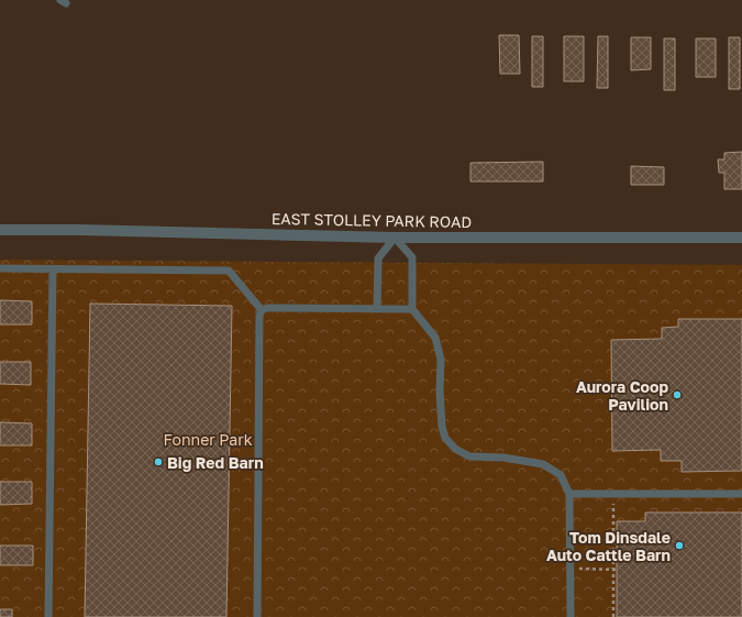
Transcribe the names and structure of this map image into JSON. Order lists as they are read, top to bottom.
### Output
{
  "streets": {
    "street": ["EAST STOLLEY PARK ROAD"]
  },
  "parks": ["Fonner Park"],
  "places": ["Aurora Coop Pavilion", "Big Red Barn", "Tom Dinsdale Auto Cattle Barn"]
}
